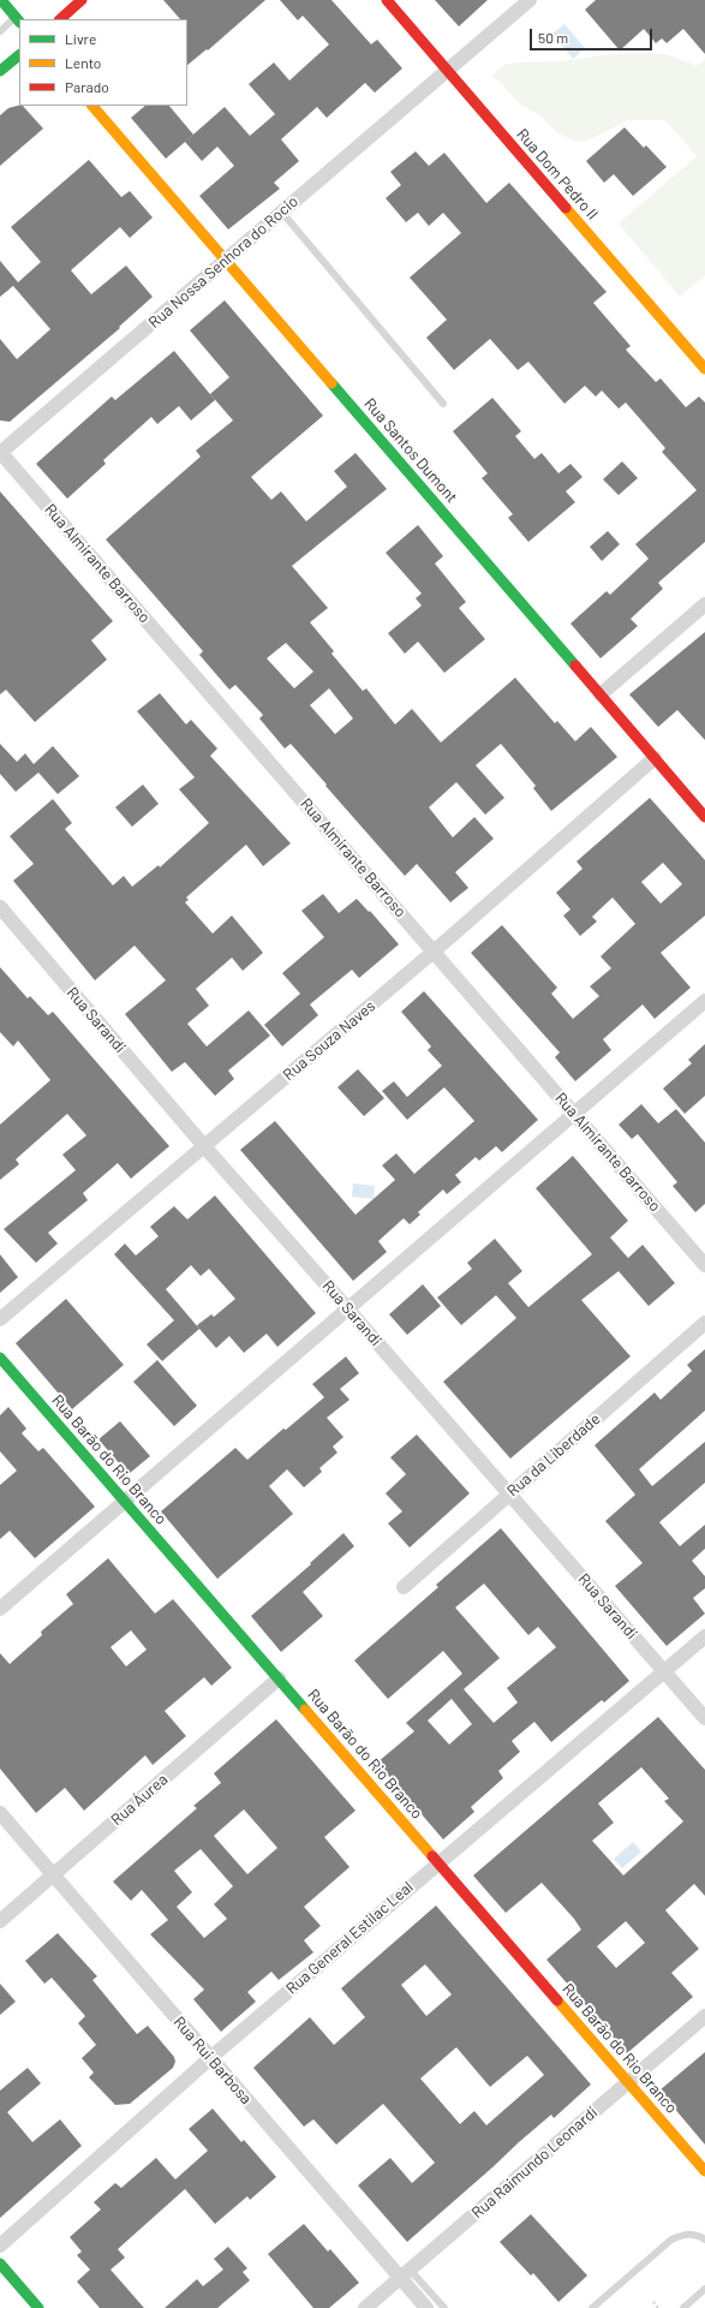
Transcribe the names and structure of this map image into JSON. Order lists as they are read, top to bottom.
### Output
{
  "streets": {
    "street": [
      "Rua Dom Pedro II",
      "Rua Nossa Senhora do Rocio",
      "Rua Santos Dumont",
      "Rua Almirante Barroso",
      "Rua Sarandi",
      "Rua Souza Naves",
      "Rua da Liberdade",
      "Rua Barão do Rio Branco",
      "Rua Áurea",
      "Rua General Estilac Leal",
      "Rua Rui Barbosa",
      "Rua Raimundo Leonardi"
    ]
  },
  "crossings": [
    ["Rua Dom Pedro II", "Rua Nossa Senhora do Rocio"],
    ["Rua Nossa Senhora do Rocio", "Rua Santos Dumont"],
    ["Rua Nossa Senhora do Rocio", "Rua Almirante Barroso"],
    ["Rua Santos Dumont", "Rua Souza Naves"],
    ["Rua Almirante Barroso", "Rua Souza Naves"],
    ["Rua Sarandi", "Rua Souza Naves"],
    ["Rua Sarandi", "Rua da Liberdade"],
    ["Rua Sarandi", "Rua General Estilac Leal"],
    ["Rua Barão do Rio Branco", "Rua Áurea"],
    ["Rua Barão do Rio Branco", "Rua General Estilac Leal"],
    ["Rua Barão do Rio Branco", "Rua Raimundo Leonardi"],
    ["Rua Áurea", "Rua Rui Barbosa"],
    ["Rua General Estilac Leal", "Rua Rui Barbosa"],
    ["Rua Rui Barbosa", "Rua Raimundo Leonardi"]
  ],
  "legend": ["Livre", "Lento", "Parado"],
  "scale_bar": "50 m"
}
